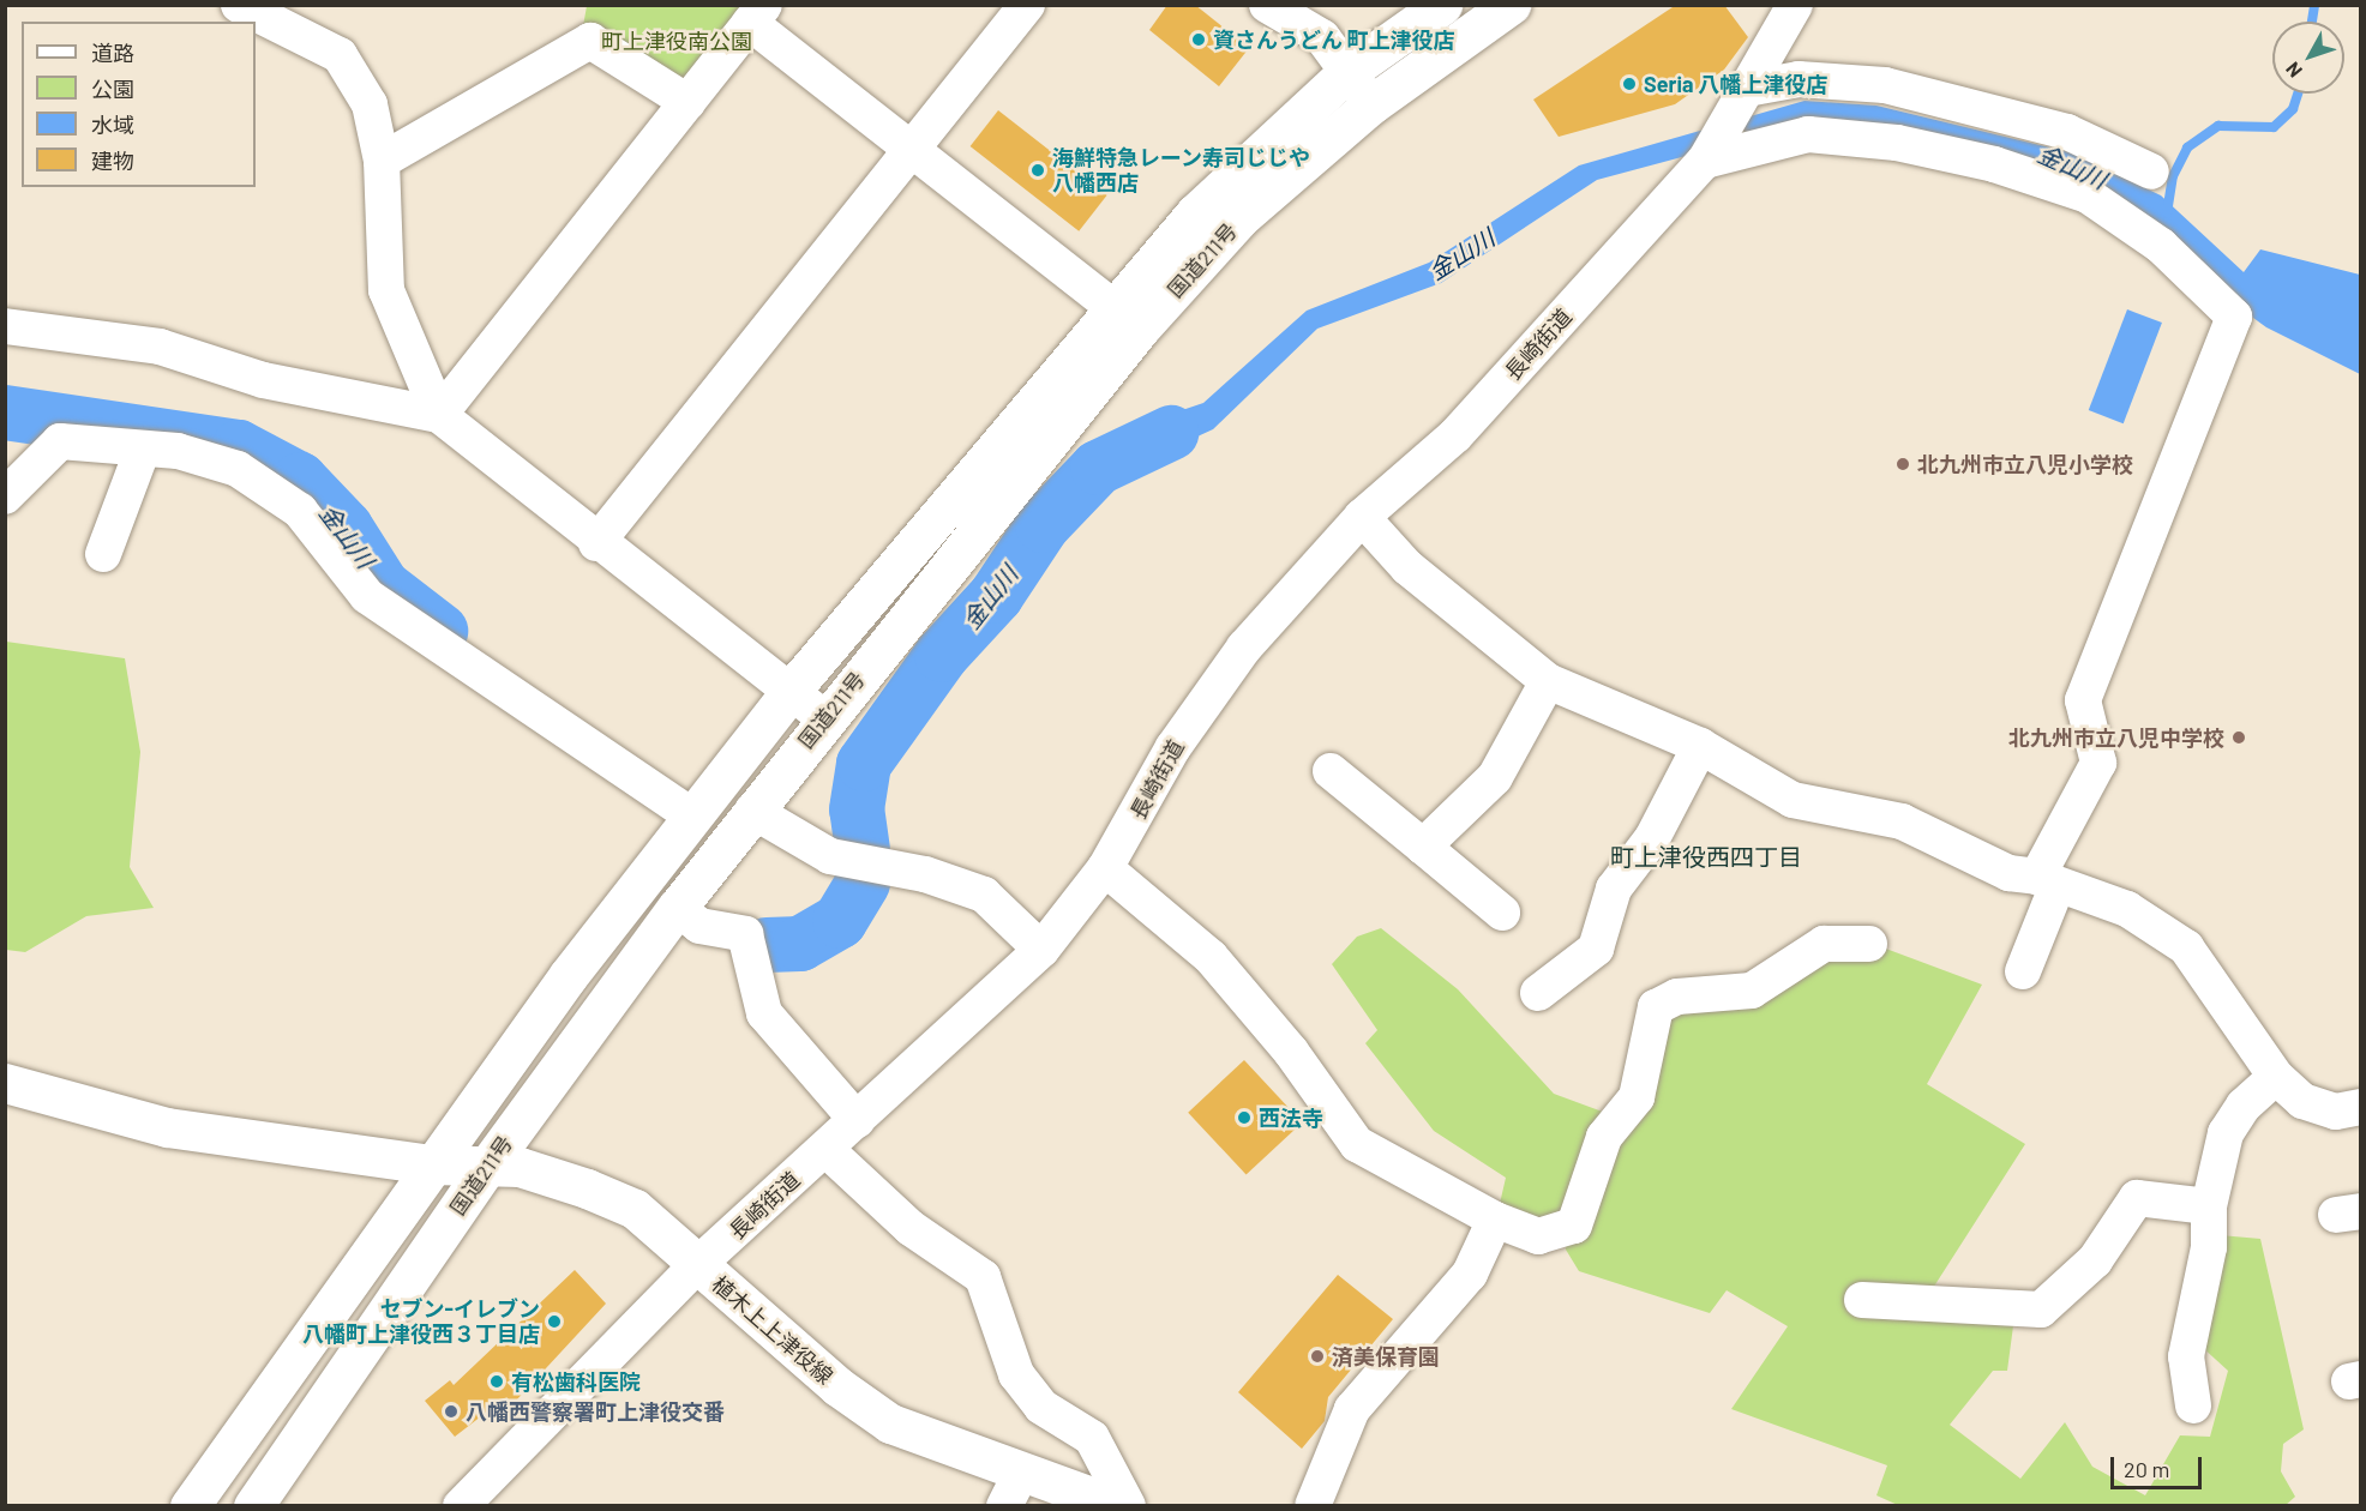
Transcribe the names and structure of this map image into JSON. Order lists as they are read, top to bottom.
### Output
{
  "streets": {
    "main road": ["国道211号", "植木上上津役線"],
    "street": ["長崎街道"]
  },
  "crossings": [
    ["国道211号", "植木上上津役線"],
    ["長崎街道", "植木上上津役線"]
  ],
  "districts": ["町上津役西四丁目"],
  "water": ["金山川"],
  "parks": ["町上津役南公園"],
  "places": [
    "資さんうどん 町上津役店",
    "Seria 八幡上津役店",
    "海鮮特急レーン寿司じじや 八幡西店",
    "北九州市立八児小学校",
    "北九州市立八児中学校",
    "西法寺",
    "セブン-イレブン 八幡町上津役西３丁目店",
    "済美保育園",
    "有松歯科医院",
    "八幡西警察署町上津役交番"
  ],
  "legend": [
    "道路",
    "公園",
    "水域",
    "建物"
  ],
  "scale_bar": "20 m",
  "north": "bottom left"
}
